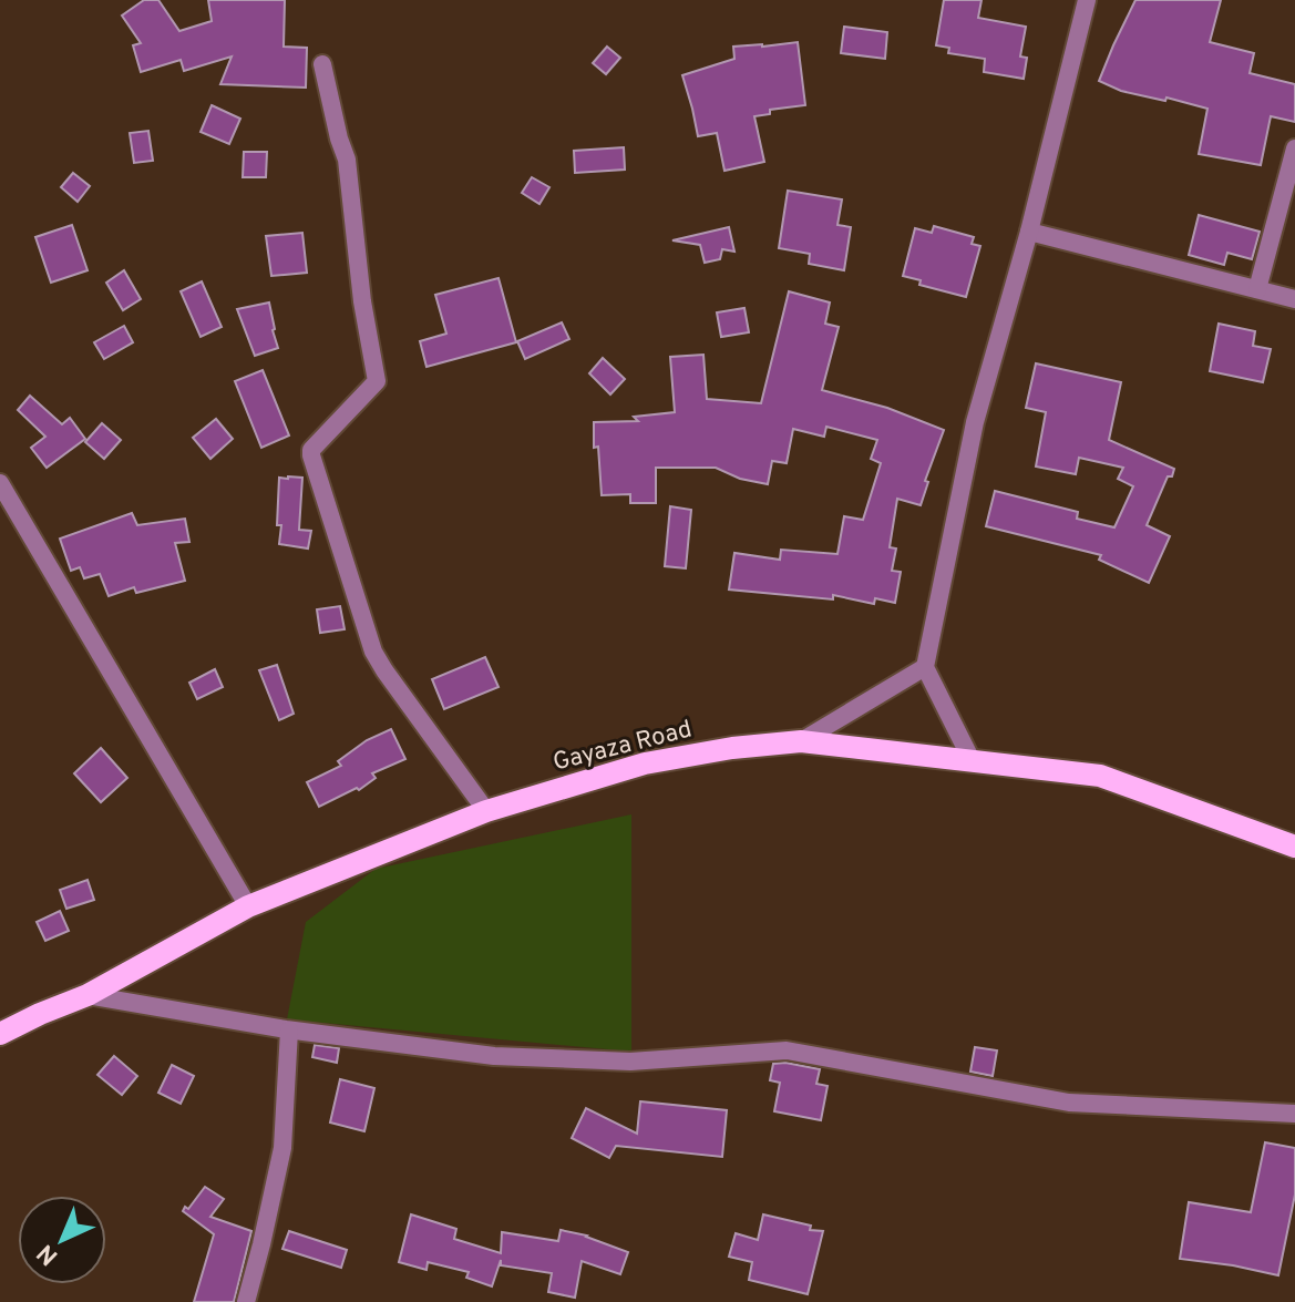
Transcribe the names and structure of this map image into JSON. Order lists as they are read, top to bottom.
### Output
{
  "streets": {
    "main road": ["Gayaza Road"]
  },
  "north": "bottom left"
}
